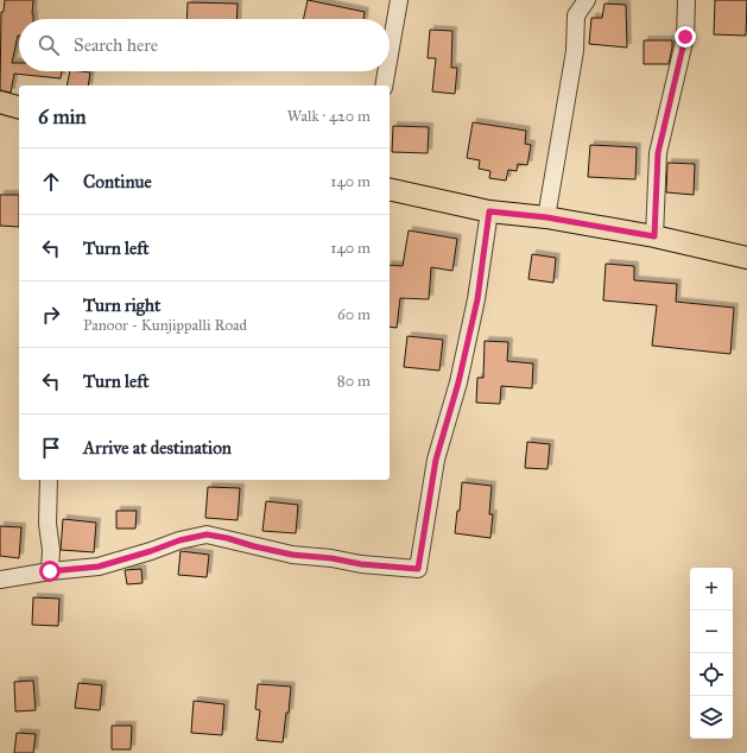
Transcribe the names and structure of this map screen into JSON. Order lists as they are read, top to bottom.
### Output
{
  "page": {
    "search": "Search here",
    "heading": ["6 min", "Walk · 420 m"],
    "list": [
      ["Continue", "140 m"],
      ["Turn left", "140 m"],
      ["Turn right", "Panoor - Kunjippalli Road", "60 m"],
      ["Turn left", "80 m"],
      "Arrive at destination"
    ],
    "map_buttons": ["+", "−"]
  }
}
